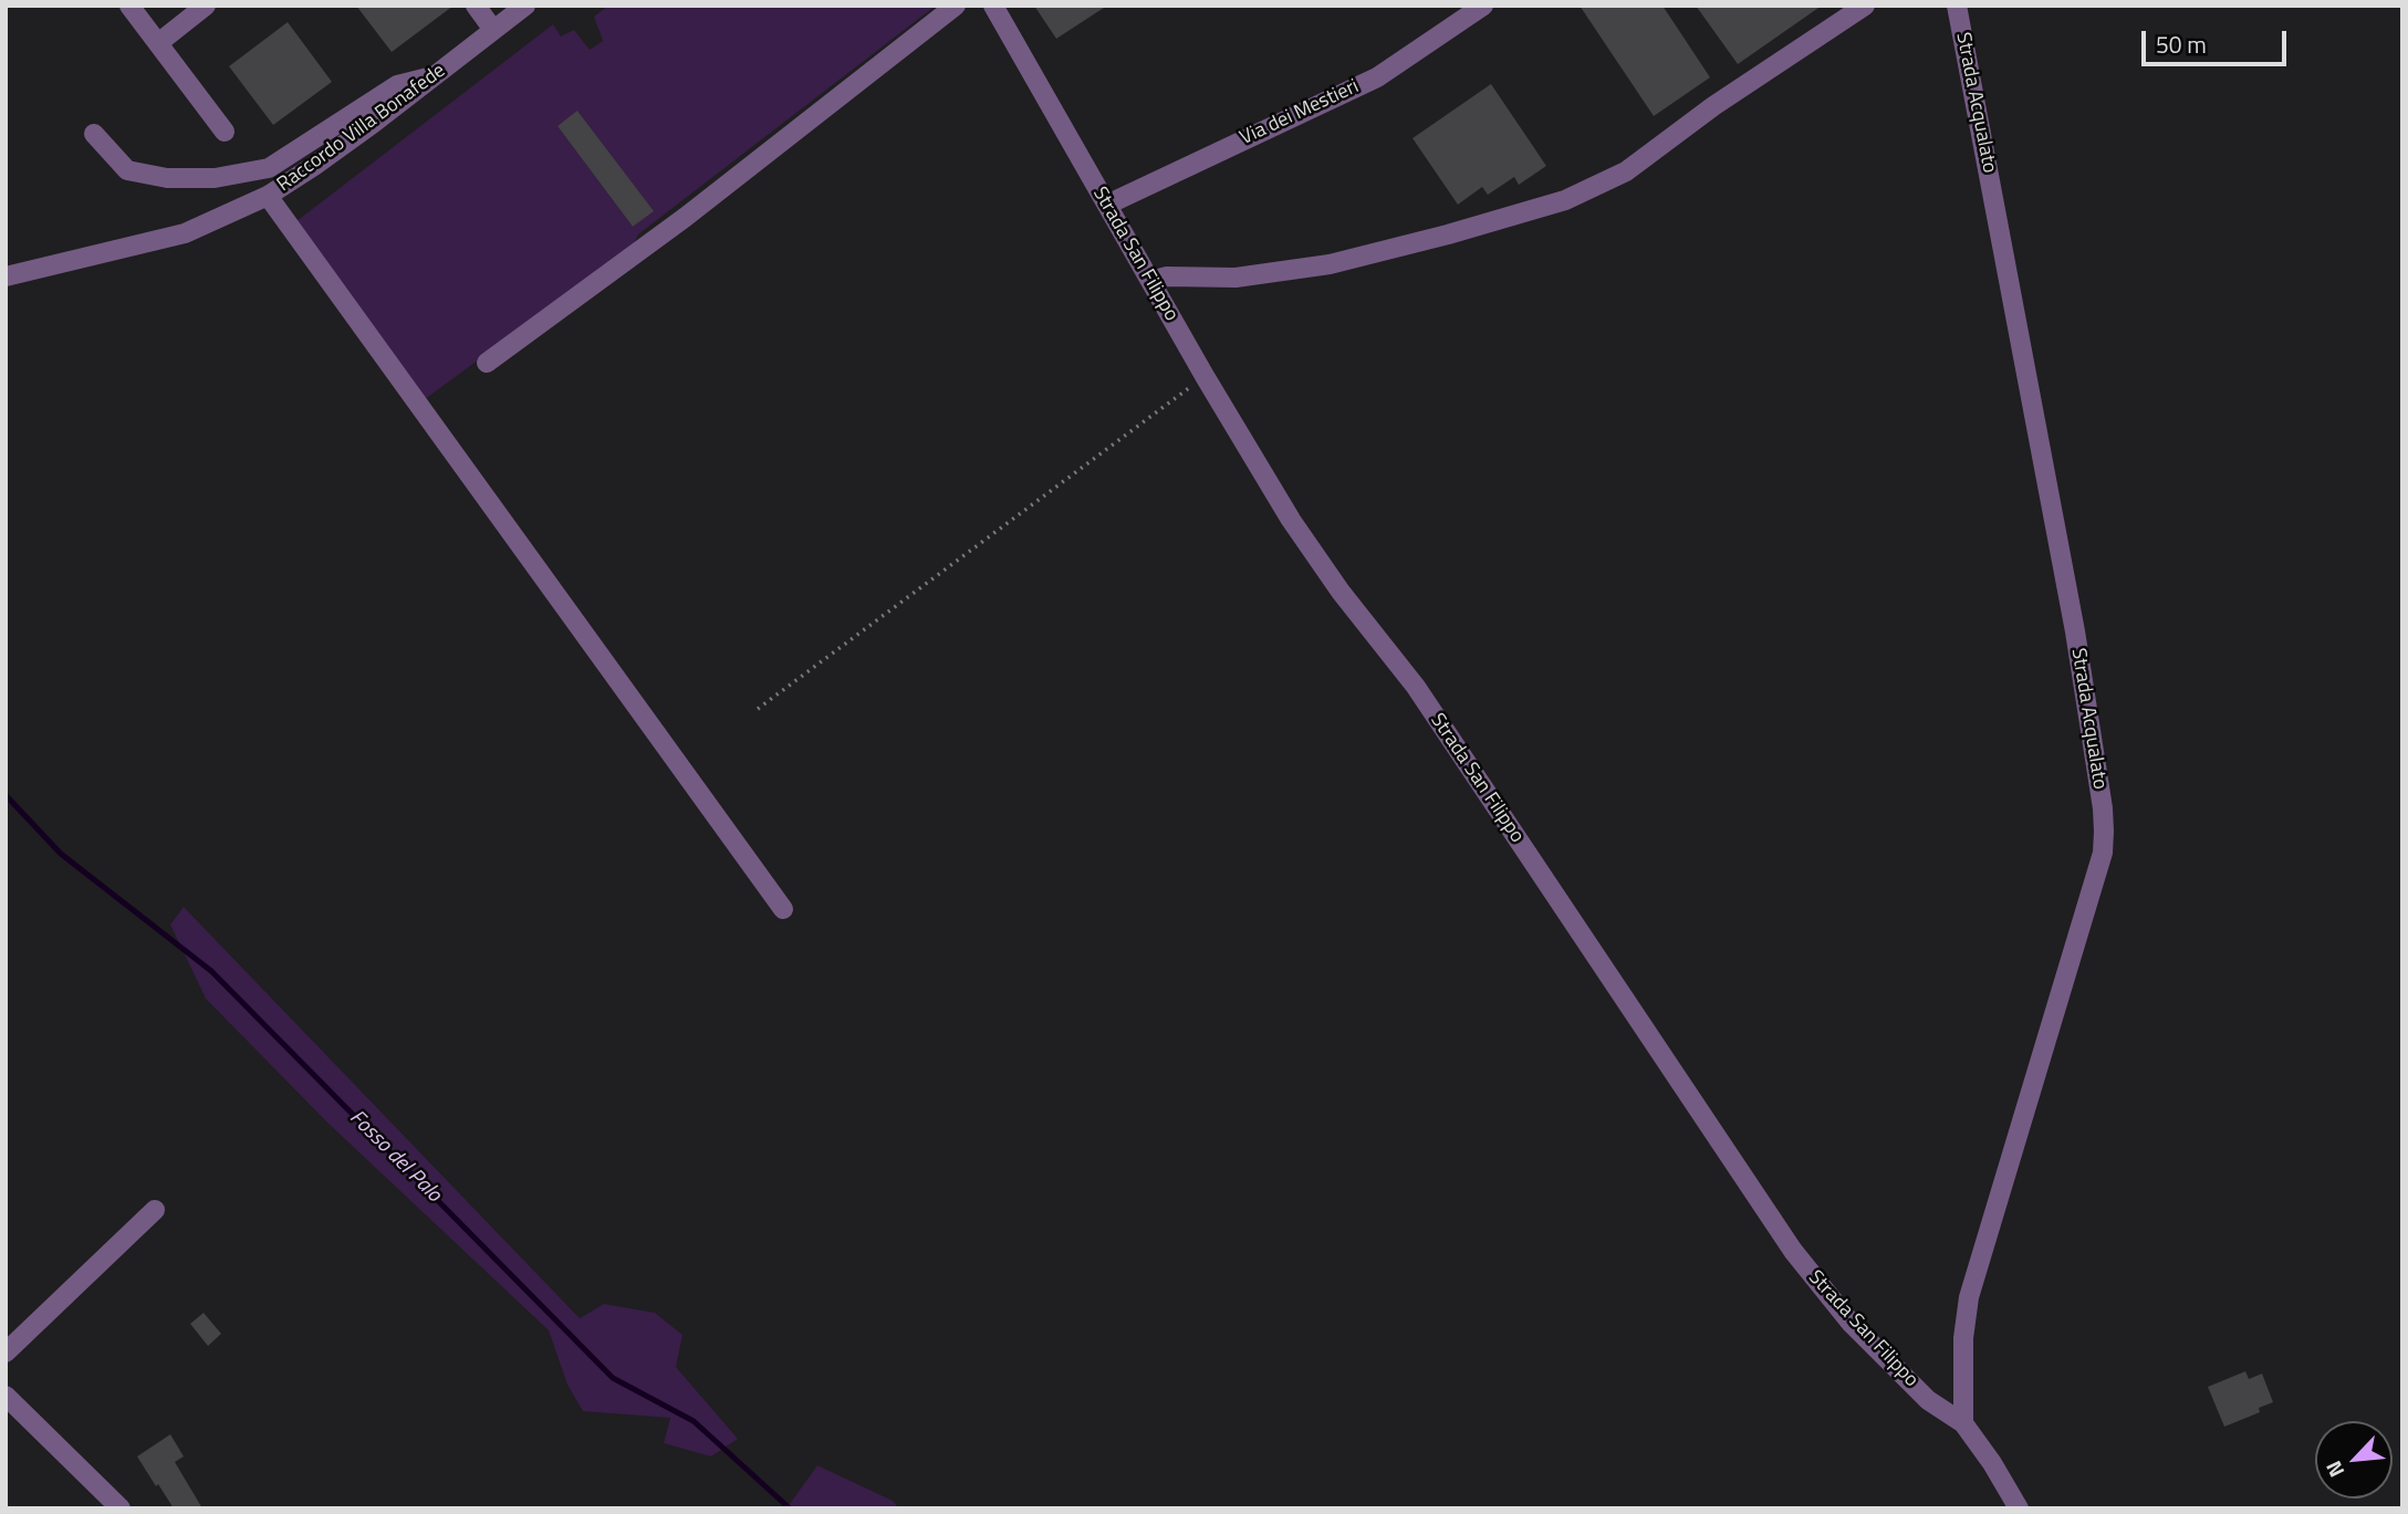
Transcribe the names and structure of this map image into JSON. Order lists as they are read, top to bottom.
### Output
{
  "streets": {
    "street": [
      "Strada Acqualato",
      "Via dei Mestieri",
      "Raccordo Villa Bonafede",
      "Strada San Filippo"
    ]
  },
  "crossings": [
    ["Strada Acqualato", "Strada San Filippo"],
    ["Via dei Mestieri", "Strada San Filippo"]
  ],
  "water": ["Fosso del Palo"],
  "scale_bar": "50 m",
  "north": "bottom left"
}
